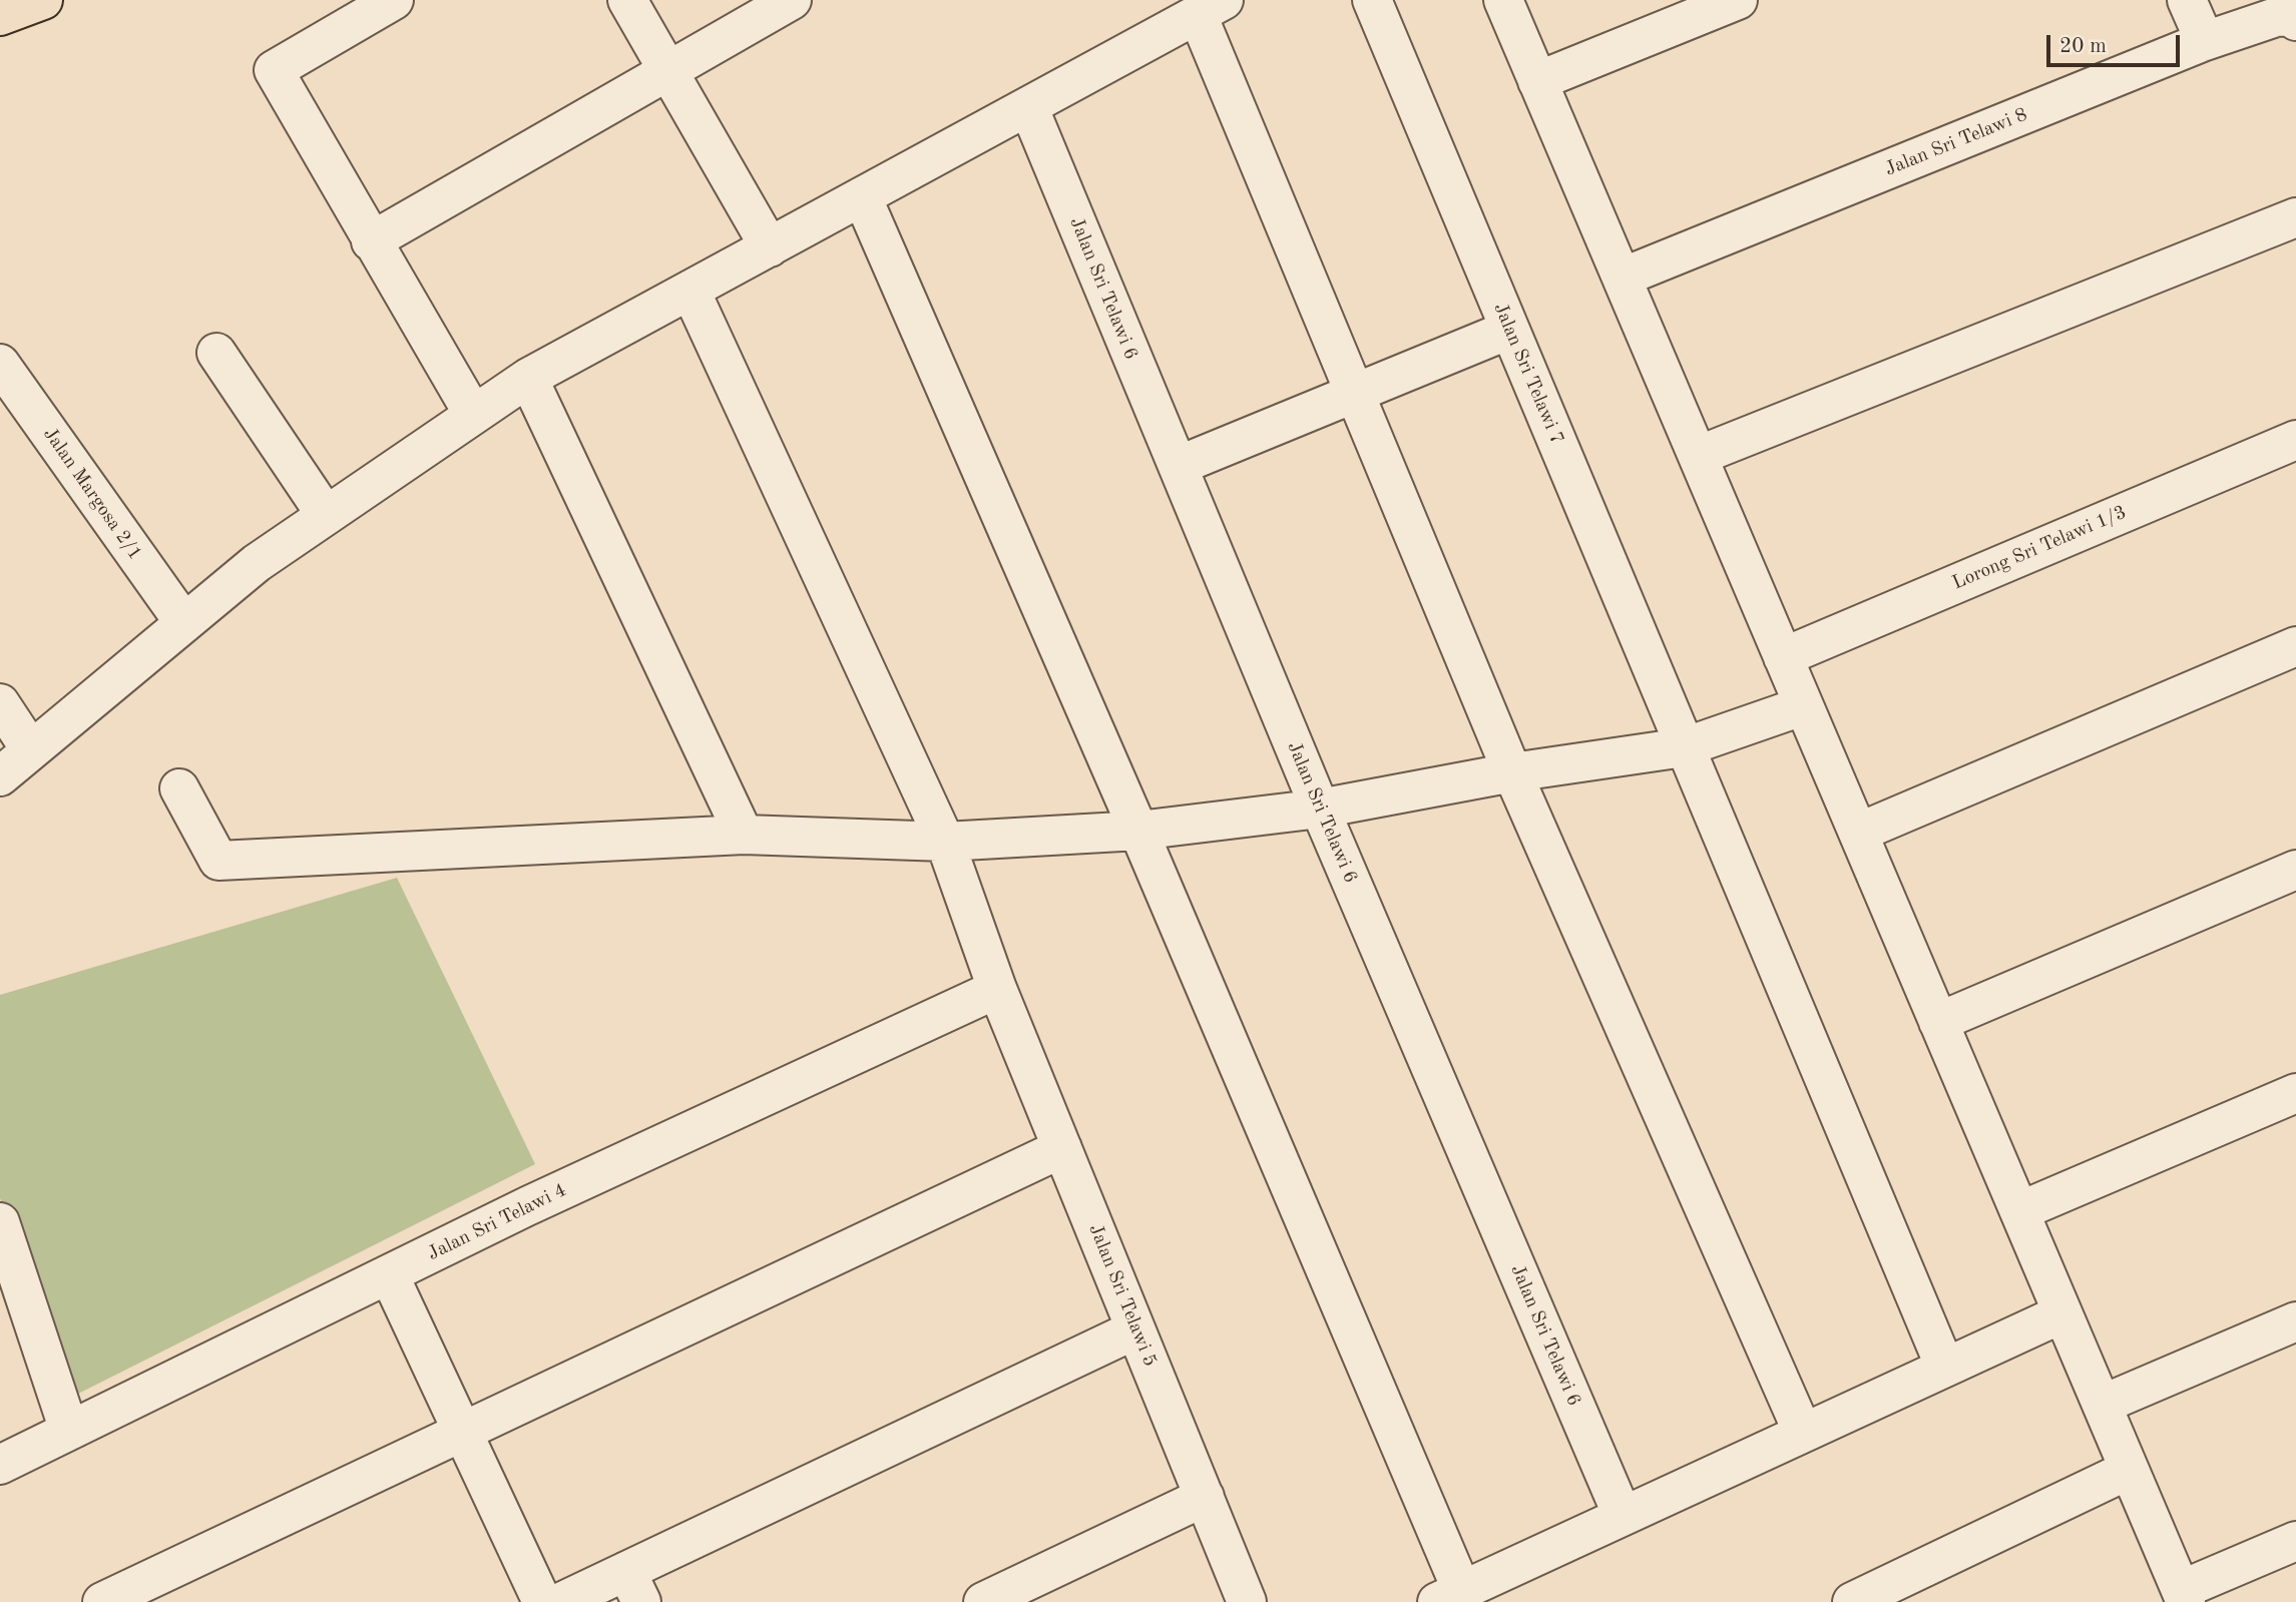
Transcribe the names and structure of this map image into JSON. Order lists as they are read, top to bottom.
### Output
{
  "streets": {
    "street": [
      "Jalan Sri Telawi 8",
      "Jalan Sri Telawi 6",
      "Jalan Sri Telawi 7",
      "Jalan Margosa 2/1",
      "Lorong Sri Telawi 1/3",
      "Jalan Sri Telawi 4",
      "Jalan Sri Telawi 5"
    ]
  },
  "crossings": [
    ["Jalan Sri Telawi 4", "Jalan Sri Telawi 5"]
  ],
  "scale_bar": "20 m"
}
